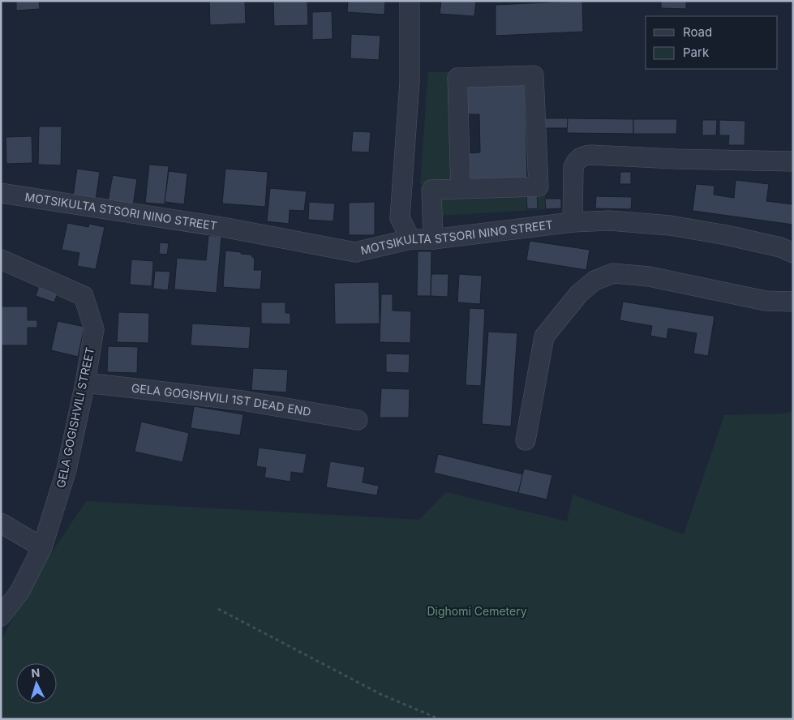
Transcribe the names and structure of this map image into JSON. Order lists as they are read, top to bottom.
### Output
{
  "streets": {
    "street": ["MOTSIKULTA STSORI NINO STREET", "GELA GOGISHVILI 1ST DEAD END", "GELA GOGISHVILI STREET"]
  },
  "crossings": [
    ["GELA GOGISHVILI 1ST DEAD END", "GELA GOGISHVILI STREET"]
  ],
  "parks": ["Dighomi Cemetery"],
  "legend": ["Road", "Park"],
  "north": "top"
}
